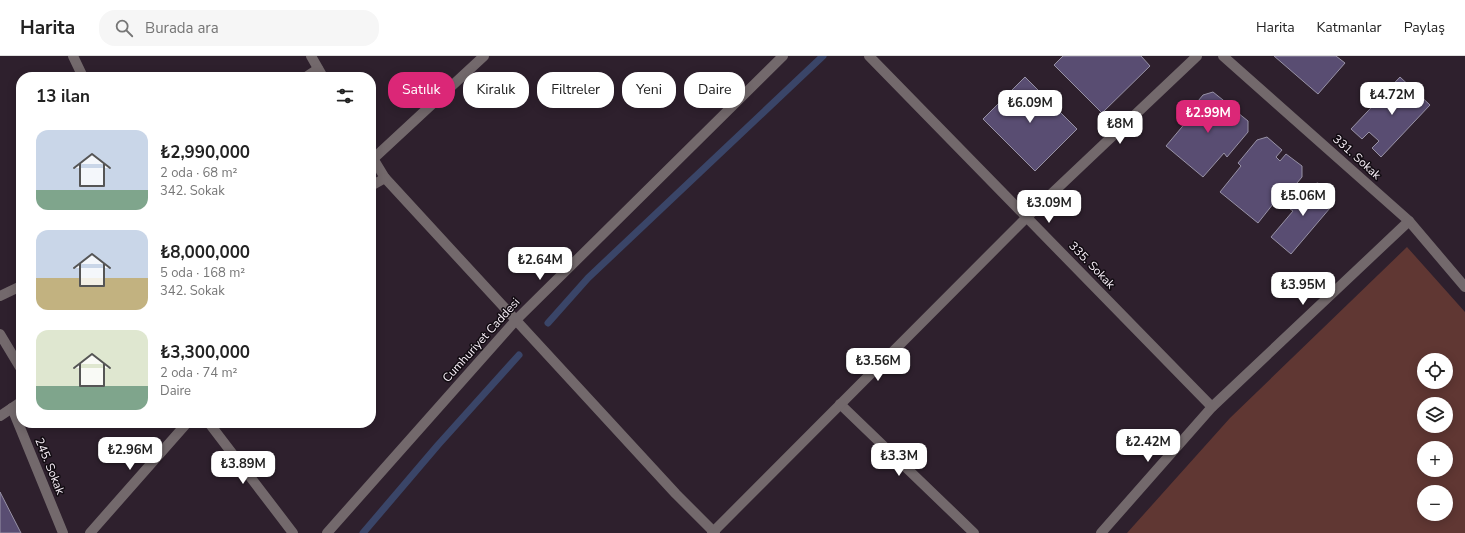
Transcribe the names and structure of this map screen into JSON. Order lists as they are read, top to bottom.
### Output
{
  "streets": {
    "street": [
      "331. Sokak",
      "335. Sokak",
      "Cumhuriyet Caddesi",
      "245. Sokak"
    ]
  },
  "page": {
    "header": "Harita",
    "search": "Burada ara",
    "nav": ["Harita", "Katmanlar", "Paylaş"],
    "chip": [
      "Satılık",
      "Kiralık",
      "Filtreler",
      "Yeni",
      "Daire"
    ],
    "heading": "13 ilan",
    "price": [
      "₺4.72M",
      "₺6.09M",
      "₺2.99M",
      "₺8M",
      "₺5.06M",
      "₺3.09M",
      "₺2.64M",
      "₺3.95M",
      "₺3.56M",
      "₺2.42M",
      "₺2.96M",
      "₺3.3M",
      "₺3.89M"
    ],
    "list": [
      {
        "name": "₺2,990,000",
        "note": "2 oda · 68 m² · 342. Sokak"
      },
      {
        "name": "₺8,000,000",
        "note": "5 oda · 168 m² · 342. Sokak"
      },
      {
        "name": "₺3,300,000",
        "note": "2 oda · 74 m² · Daire"
      }
    ],
    "map_buttons": ["+", "−"]
  }
}
